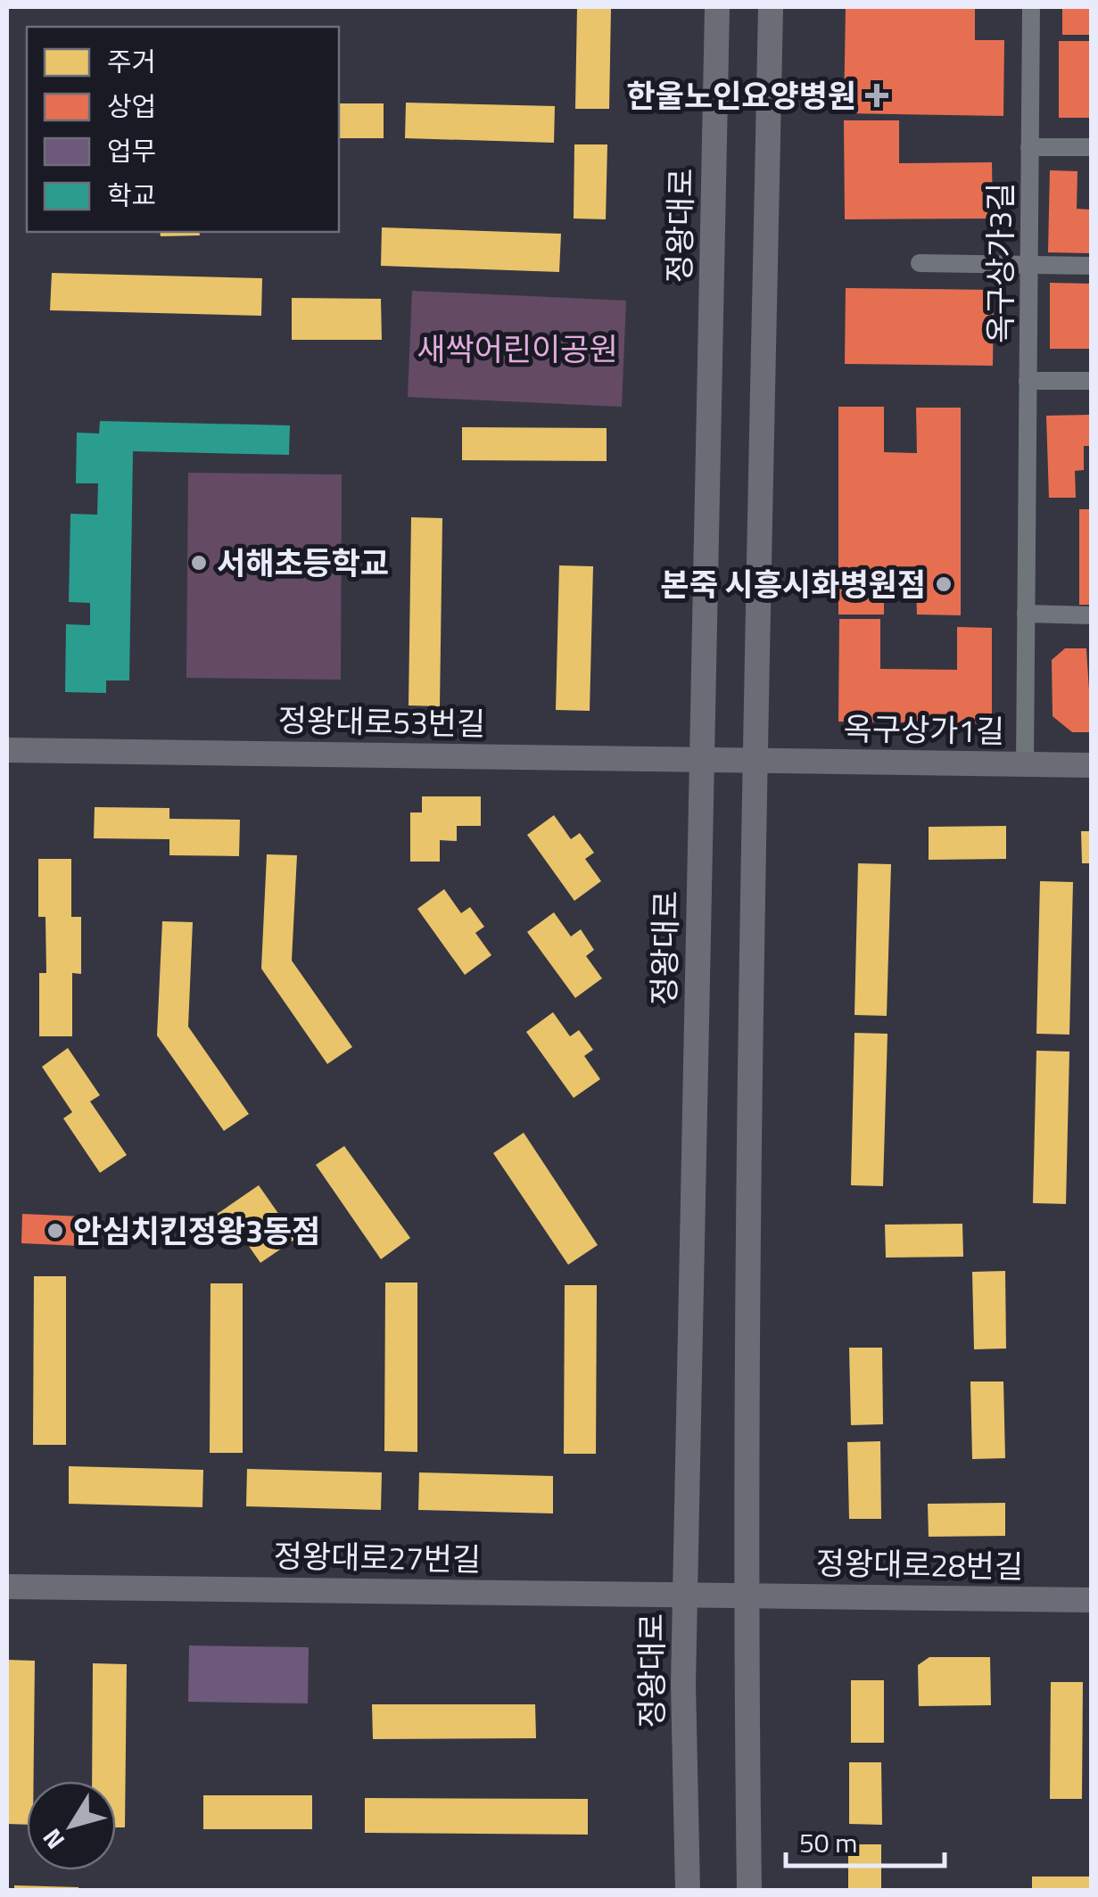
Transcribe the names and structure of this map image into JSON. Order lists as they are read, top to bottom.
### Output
{
  "streets": {
    "street": [
      "정왕대로",
      "옥구상가3길",
      "정왕대로53번길",
      "옥구상가1길",
      "정왕대로27번길",
      "정왕대로28번길"
    ]
  },
  "crossings": [
    ["정왕대로", "정왕대로53번길"],
    ["정왕대로", "정왕대로27번길"],
    ["옥구상가3길", "옥구상가1길"],
    ["정왕대로53번길", "옥구상가1길"],
    ["정왕대로27번길", "정왕대로28번길"]
  ],
  "parks": ["새싹어린이공원"],
  "places": {
    "health": ["한울노인요양병원"],
    "other": ["서해초등학교", "본죽 시흥시화병원점", "안심치킨정왕3동점"]
  },
  "legend": [
    "주거",
    "상업",
    "업무",
    "학교"
  ],
  "scale_bar": "50 m",
  "north": "bottom left"
}
